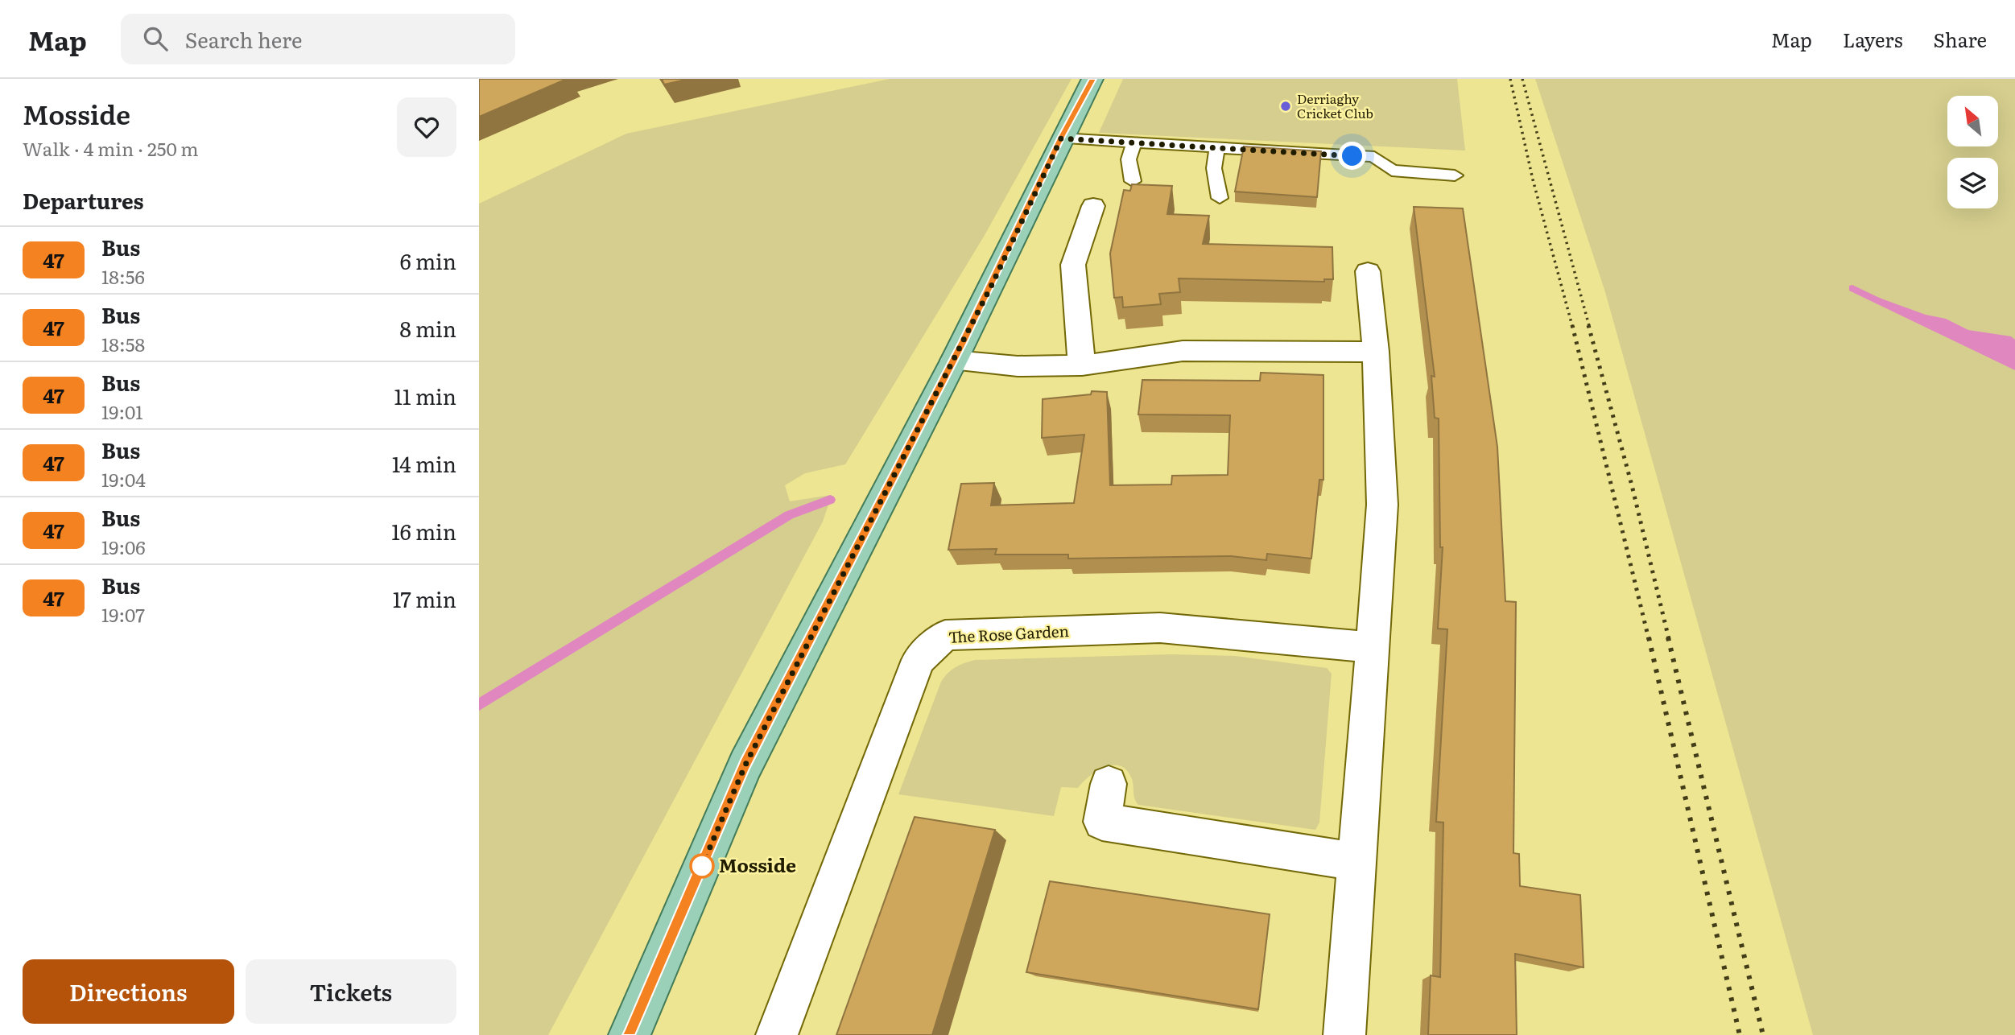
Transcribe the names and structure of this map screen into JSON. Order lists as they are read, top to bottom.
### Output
{
  "streets": {
    "street": ["The Rose Garden"]
  },
  "places": ["Derriaghy Cricket Club", "Mosside"],
  "lines": ["bus line 47"],
  "north": "top left",
  "page": {
    "header": "Map",
    "search": "Search here",
    "nav": ["Map", "Layers", "Share"],
    "heading": [
      ["Mosside", "Walk · 4 min · 250 m"],
      "Departures"
    ],
    "list": [
      {
        "mark": "47",
        "name": "Bus",
        "note": "18:56",
        "value": "6 min"
      },
      {
        "mark": "47",
        "name": "Bus",
        "note": "18:58",
        "value": "8 min"
      },
      {
        "mark": "47",
        "name": "Bus",
        "note": "19:01",
        "value": "11 min"
      },
      {
        "mark": "47",
        "name": "Bus",
        "note": "19:04",
        "value": "14 min"
      },
      {
        "mark": "47",
        "name": "Bus",
        "note": "19:06",
        "value": "16 min"
      },
      {
        "mark": "47",
        "name": "Bus",
        "note": "19:07",
        "value": "17 min"
      }
    ],
    "buttons": ["Directions", "Tickets"]
  }
}
